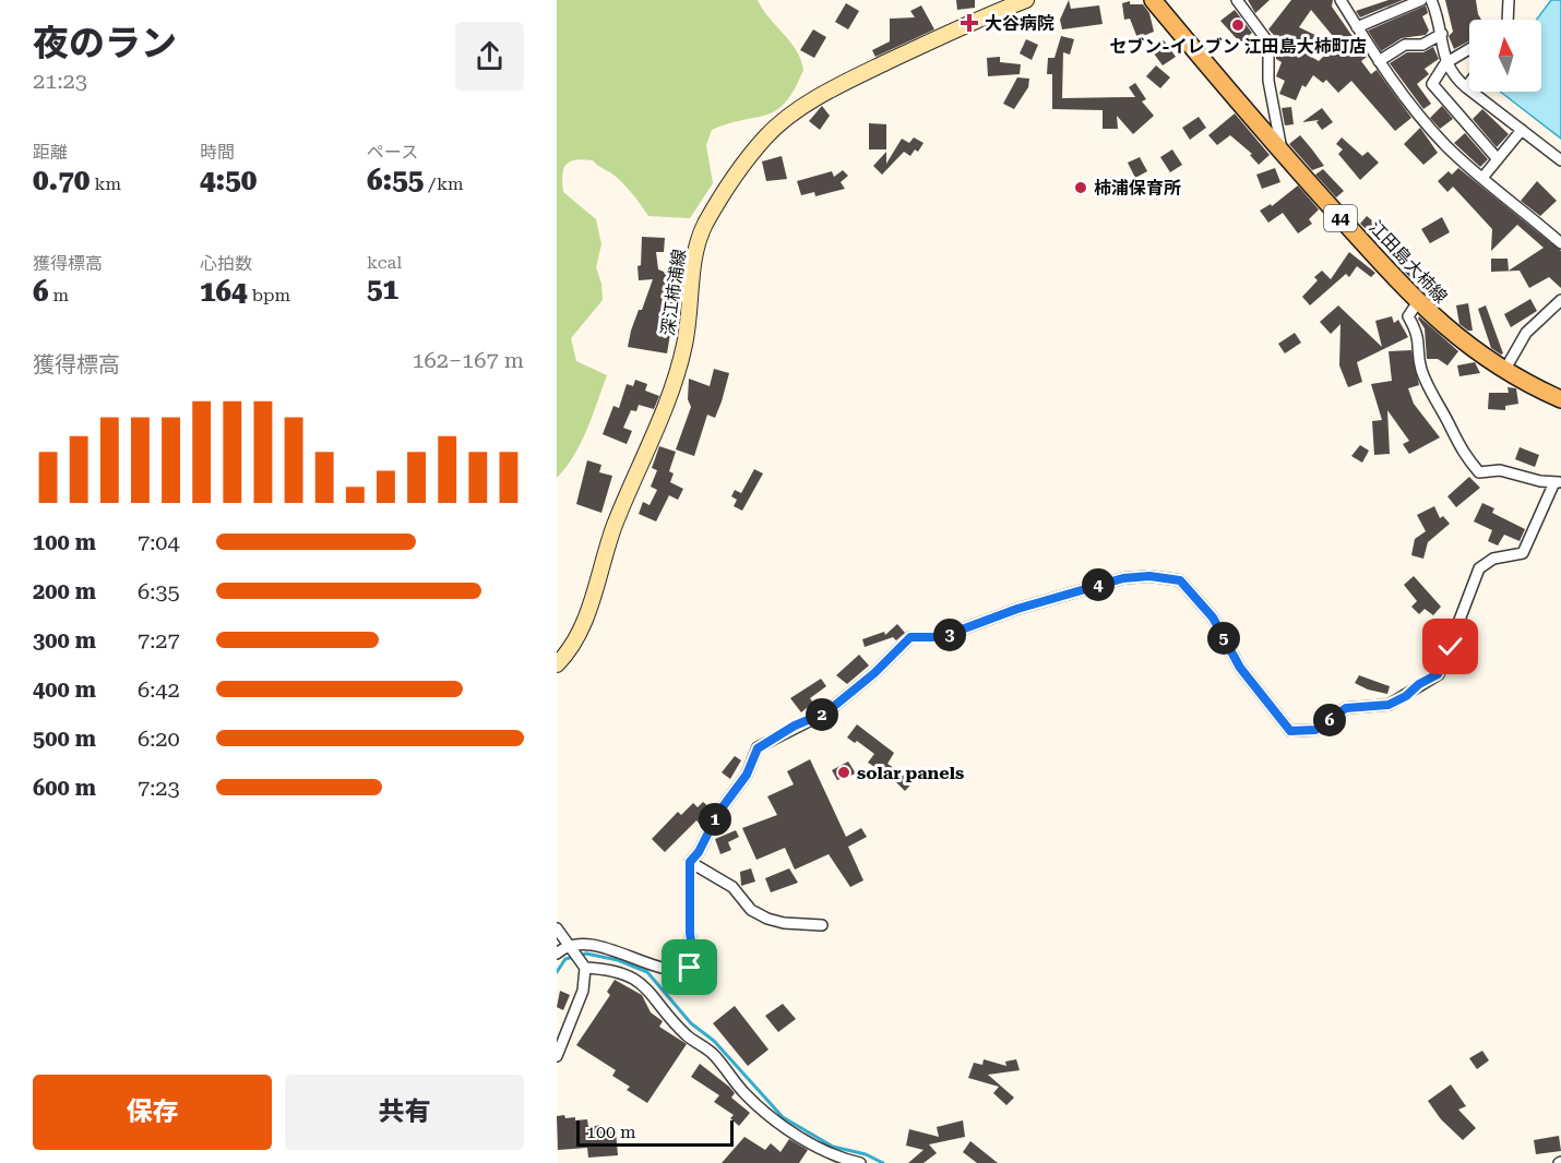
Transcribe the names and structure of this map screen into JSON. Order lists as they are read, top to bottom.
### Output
{
  "streets": {
    "main road": ["44", "江田島大柿線", "深江柿浦線"]
  },
  "places": {
    "health": ["大谷病院"],
    "other": ["セブン-イレブン 江田島大柿町店", "柿浦保育所", "solar panels"]
  },
  "scale_bar": "100 m",
  "north": "top",
  "page": {
    "heading": ["夜のラン", "21:23"],
    "stats": [
      ["距離", "0.70 km"],
      ["時間", "4:50"],
      ["ペース", "6:55 /km"],
      ["獲得標高", "6 m"],
      ["心拍数", "164 bpm"],
      ["kcal", "51"]
    ],
    "chart": ["獲得標高", "162–167 m"],
    "list": [
      {
        "name": "100 m",
        "note": "7:04"
      },
      {
        "name": "200 m",
        "note": "6:35"
      },
      {
        "name": "300 m",
        "note": "7:27"
      },
      {
        "name": "400 m",
        "note": "6:42"
      },
      {
        "name": "500 m",
        "note": "6:20"
      },
      {
        "name": "600 m",
        "note": "7:23"
      }
    ],
    "pins": [
      "4",
      "3",
      "5",
      "2",
      "6",
      "1"
    ],
    "buttons": ["保存", "共有"],
    "scale": "100 m"
  }
}
